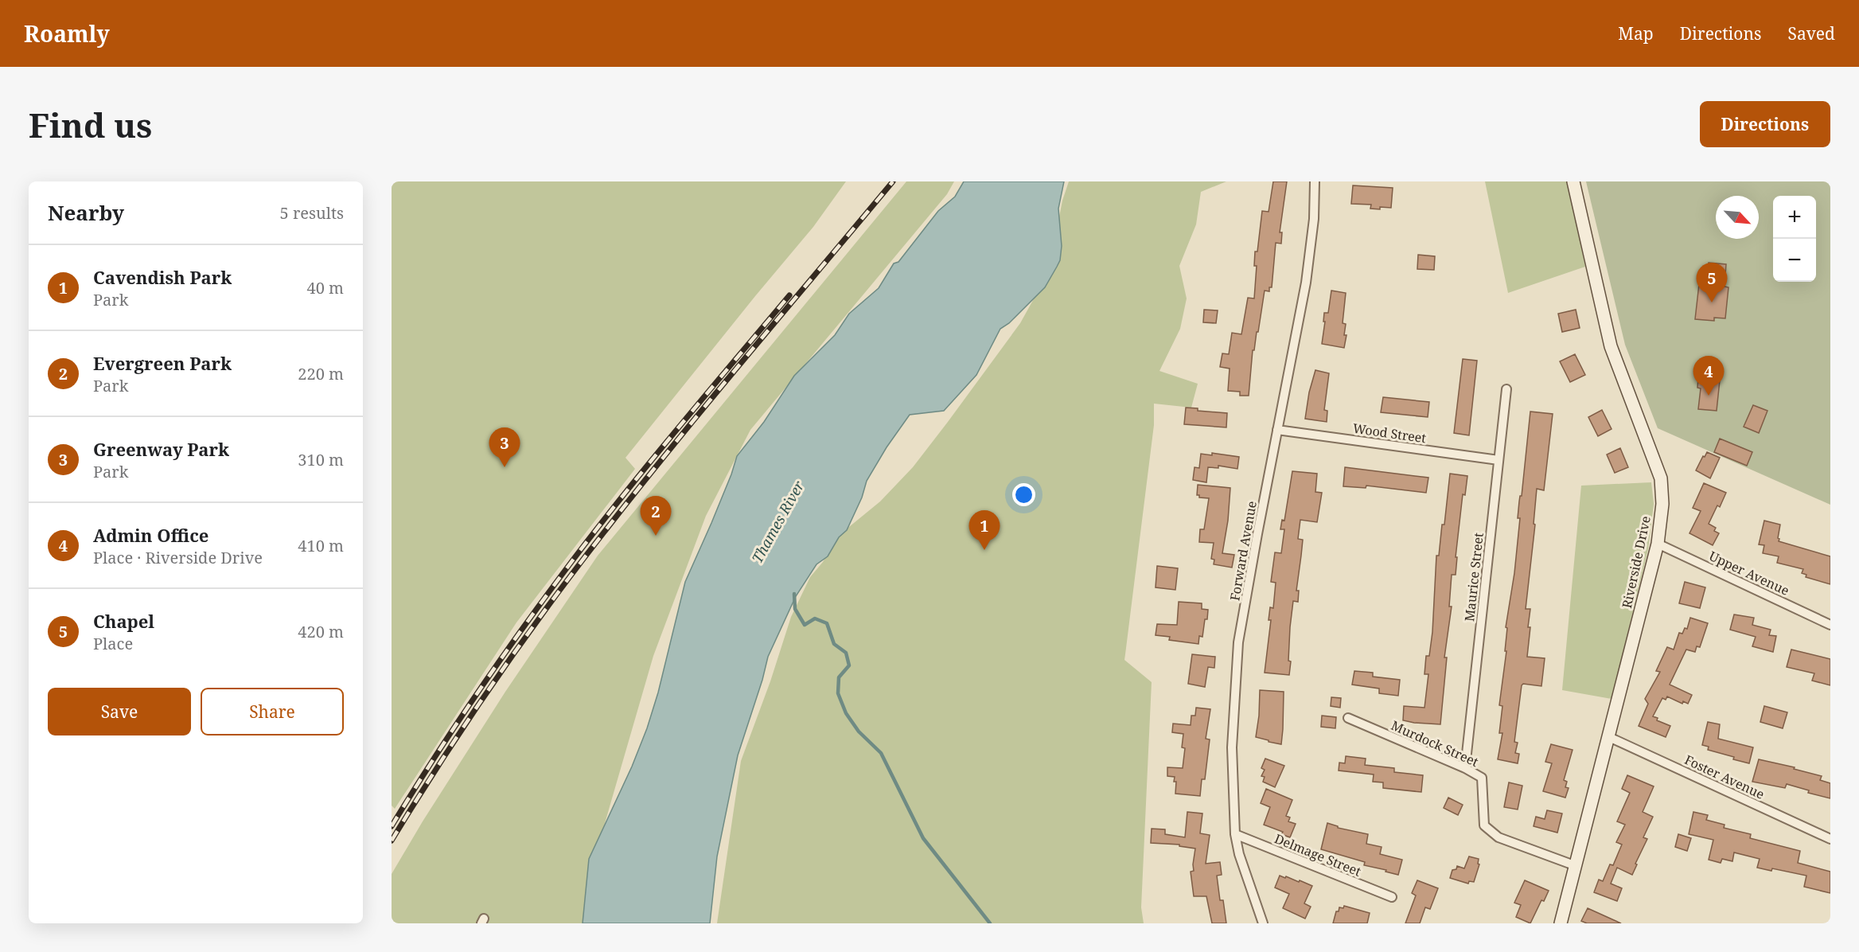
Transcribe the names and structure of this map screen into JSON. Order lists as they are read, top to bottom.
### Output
{
  "streets": {
    "main road": ["Riverside Drive"],
    "street": [
      "Wood Street",
      "Forward Avenue",
      "Upper Avenue",
      "Maurice Street",
      "Murdock Street",
      "Foster Avenue",
      "Delmage Street"
    ]
  },
  "crossings": [
    ["Wood Street", "Forward Avenue"],
    ["Wood Street", "Maurice Street"],
    ["Forward Avenue", "Delmage Street"],
    ["Riverside Drive", "Upper Avenue"],
    ["Riverside Drive", "Murdock Street"],
    ["Riverside Drive", "Foster Avenue"],
    ["Maurice Street", "Murdock Street"]
  ],
  "water": ["Thames River"],
  "north": "bottom right",
  "page": {
    "header": "Roamly",
    "nav": ["Map", "Directions", "Saved"],
    "buttons": [
      "Directions",
      ["Save", "Share"]
    ],
    "title": "Find us",
    "heading": ["Nearby", "5 results"],
    "map_buttons": ["+", "−"],
    "list": [
      {
        "mark": "1",
        "name": "Cavendish Park",
        "note": "Park",
        "value": "40 m"
      },
      {
        "mark": "2",
        "name": "Evergreen Park",
        "note": "Park",
        "value": "220 m"
      },
      {
        "mark": "3",
        "name": "Greenway Park",
        "note": "Park",
        "value": "310 m"
      },
      {
        "mark": "4",
        "name": "Admin Office",
        "note": "Place · Riverside Drive",
        "value": "410 m"
      },
      {
        "mark": "5",
        "name": "Chapel",
        "note": "Place",
        "value": "420 m"
      }
    ],
    "pins": [
      "5",
      "4",
      "3",
      "2",
      "1"
    ]
  }
}
